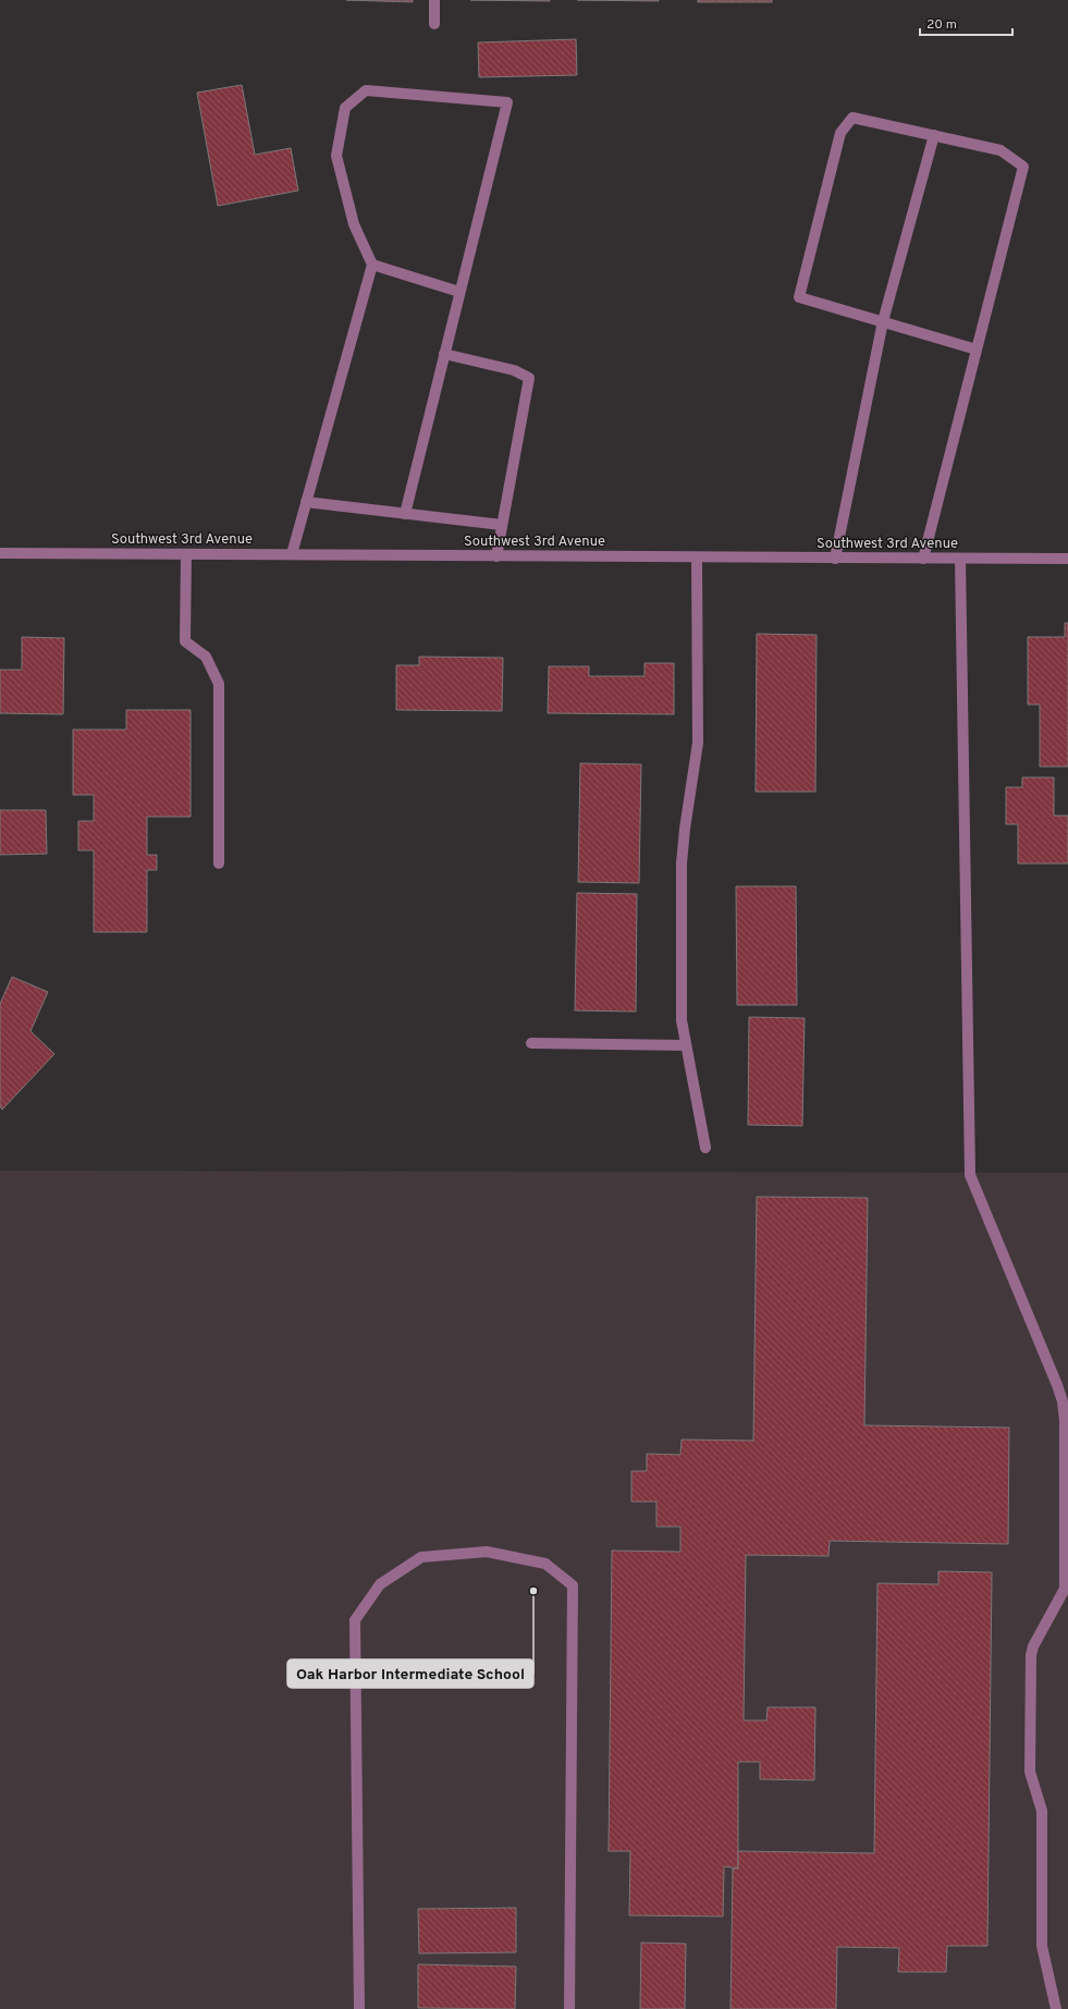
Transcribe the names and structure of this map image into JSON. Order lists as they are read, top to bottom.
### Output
{
  "streets": {
    "street": ["Southwest 3rd Avenue"]
  },
  "places": ["Oak Harbor Intermediate School"],
  "scale_bar": "20 m"
}
